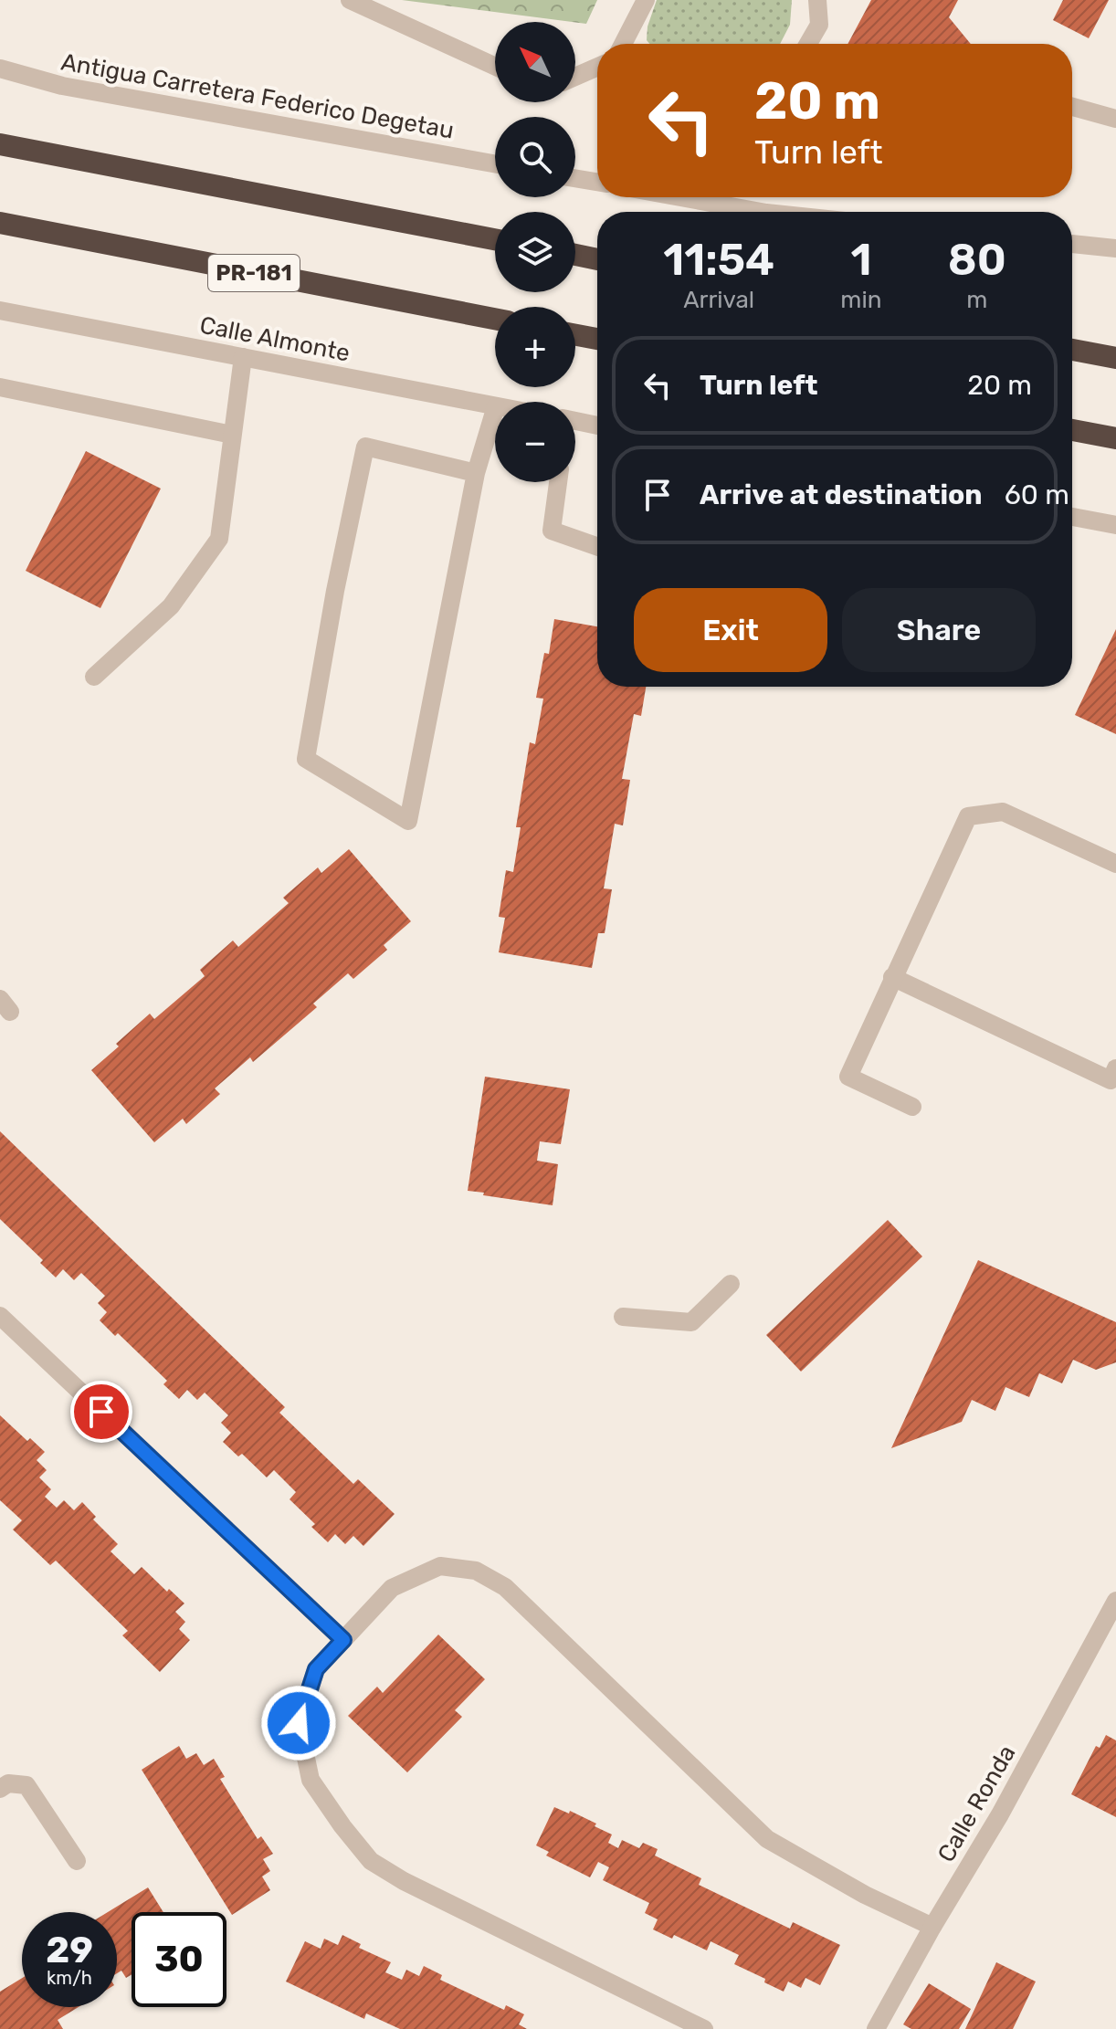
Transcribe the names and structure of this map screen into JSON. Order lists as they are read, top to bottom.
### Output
{
  "streets": {
    "highway": ["PR-181"],
    "street": ["Antigua Carretera Federico Degetau", "Calle Almonte", "Calle Ronda"]
  },
  "north": "top left",
  "page": {
    "map_buttons": ["+", "−"],
    "turn": ["20 m", "Turn left"],
    "eta": [
      "11:54",
      "Arrival",
      "1",
      "min",
      "80",
      "m"
    ],
    "list": [
      {
        "name": "Turn left",
        "value": "20 m"
      },
      {
        "name": "Arrive at destination",
        "value": "60 m"
      }
    ],
    "buttons": ["Exit", "Share"],
    "speed": "29 km/h",
    "limit": "30"
  }
}
